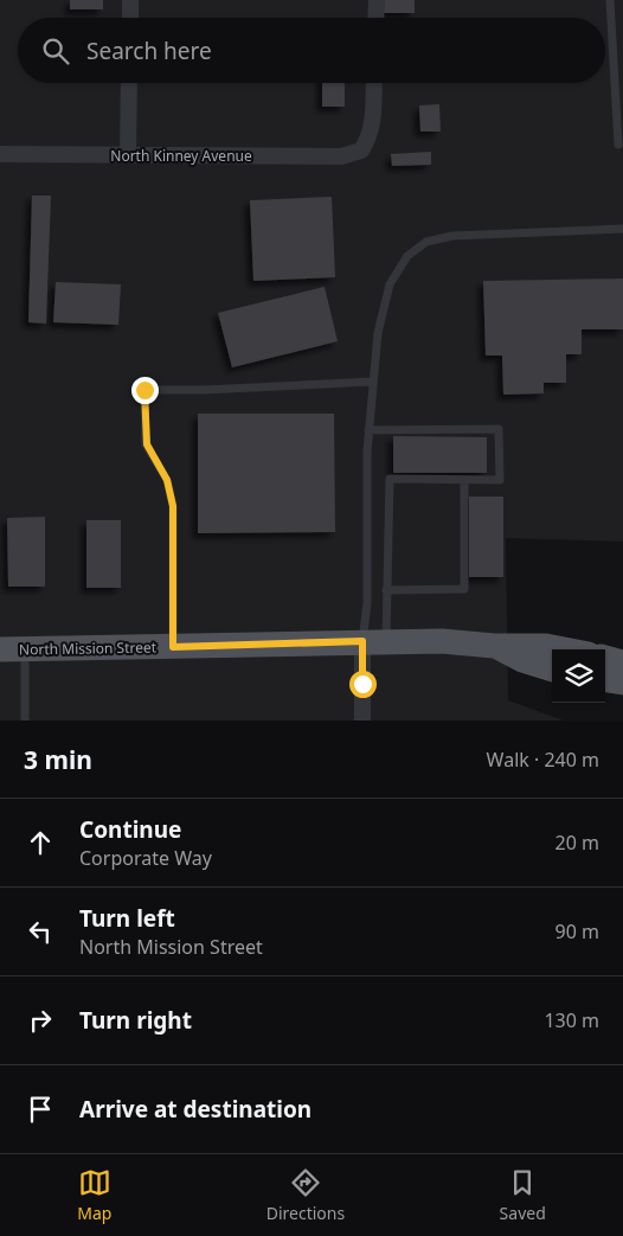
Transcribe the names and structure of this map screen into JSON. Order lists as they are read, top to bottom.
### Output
{
  "streets": {
    "main road": ["North Mission Street"],
    "street": ["North Kinney Avenue"]
  },
  "page": {
    "search": "Search here",
    "heading": ["3 min", "Walk · 240 m"],
    "list": [
      ["Continue", "Corporate Way", "20 m"],
      ["Turn left", "North Mission Street", "90 m"],
      ["Turn right", "130 m"],
      "Arrive at destination"
    ],
    "nav": ["Map", "Directions", "Saved"]
  }
}
